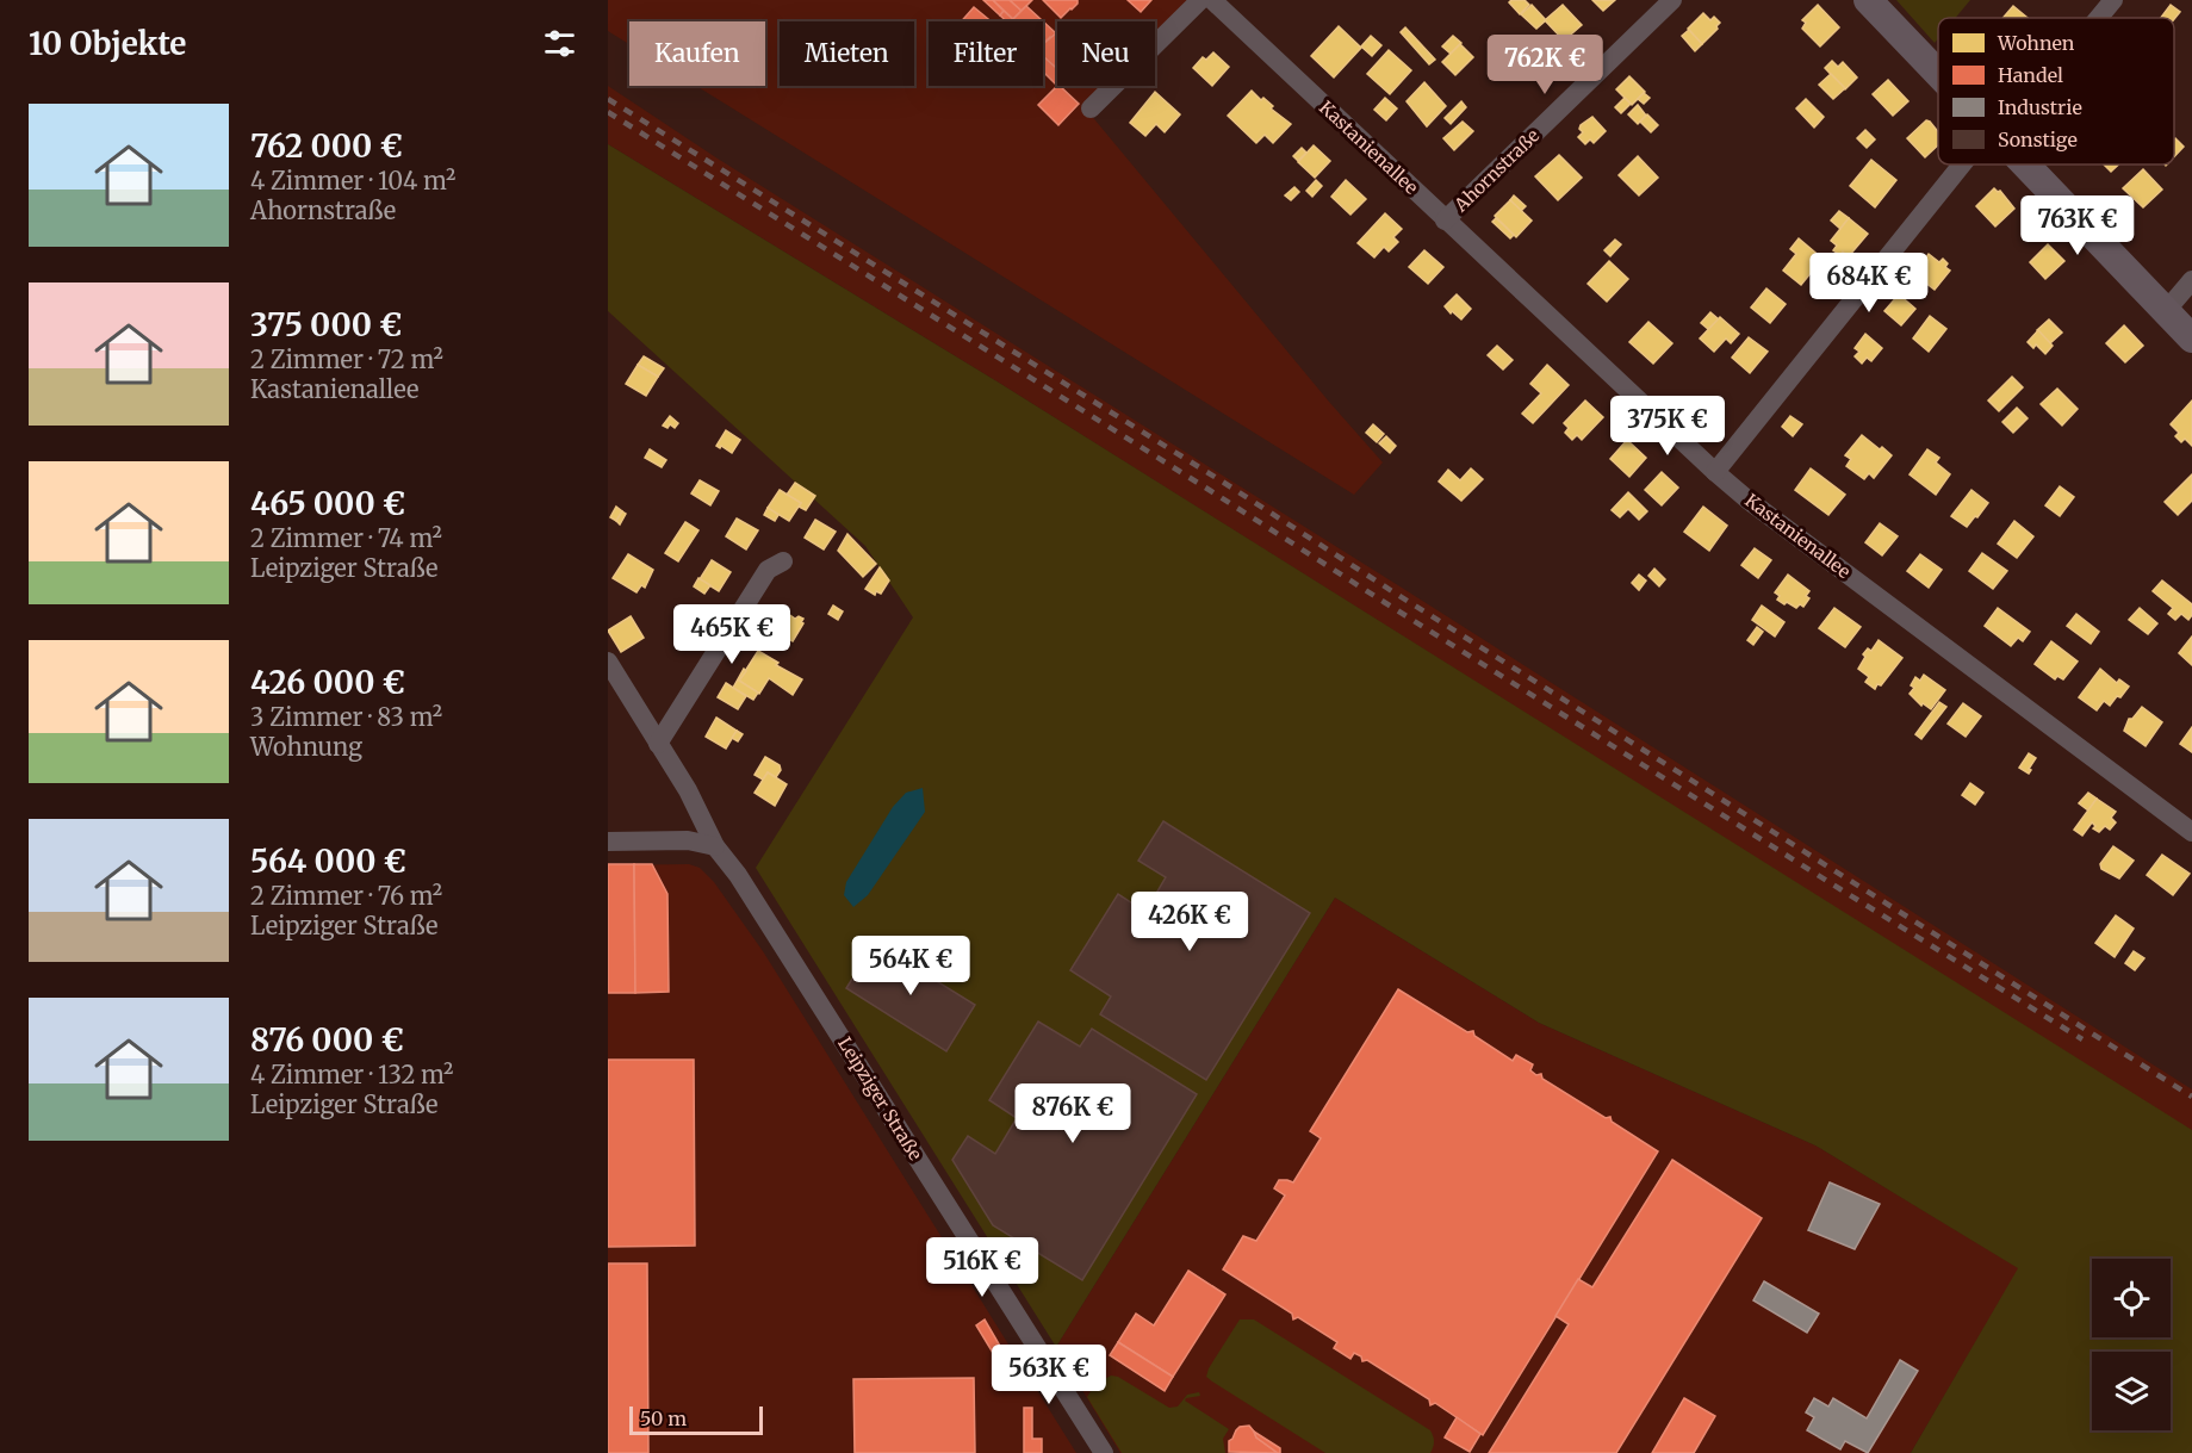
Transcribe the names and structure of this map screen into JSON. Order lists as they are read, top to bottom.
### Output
{
  "streets": {
    "street": ["Kastanienallee", "Ahornstraße", "Leipziger Straße"]
  },
  "crossings": [
    ["Kastanienallee", "Ahornstraße"]
  ],
  "legend": [
    "Wohnen",
    "Handel",
    "Industrie",
    "Sonstige"
  ],
  "scale_bar": "50 m",
  "page": {
    "heading": "10 Objekte",
    "chip": [
      "Kaufen",
      "Mieten",
      "Filter",
      "Neu"
    ],
    "price": [
      "762K €",
      "763K €",
      "684K €",
      "375K €",
      "465K €",
      "426K €",
      "564K €",
      "876K €",
      "516K €",
      "563K €"
    ],
    "list": [
      {
        "name": "762 000 €",
        "note": "4 Zimmer · 104 m² · Ahornstraße"
      },
      {
        "name": "375 000 €",
        "note": "2 Zimmer · 72 m² · Kastanienallee"
      },
      {
        "name": "465 000 €",
        "note": "2 Zimmer · 74 m² · Leipziger Straße"
      },
      {
        "name": "426 000 €",
        "note": "3 Zimmer · 83 m² · Wohnung"
      },
      {
        "name": "564 000 €",
        "note": "2 Zimmer · 76 m² · Leipziger Straße"
      },
      {
        "name": "876 000 €",
        "note": "4 Zimmer · 132 m² · Leipziger Straße"
      }
    ],
    "scale": "50 m"
  }
}
